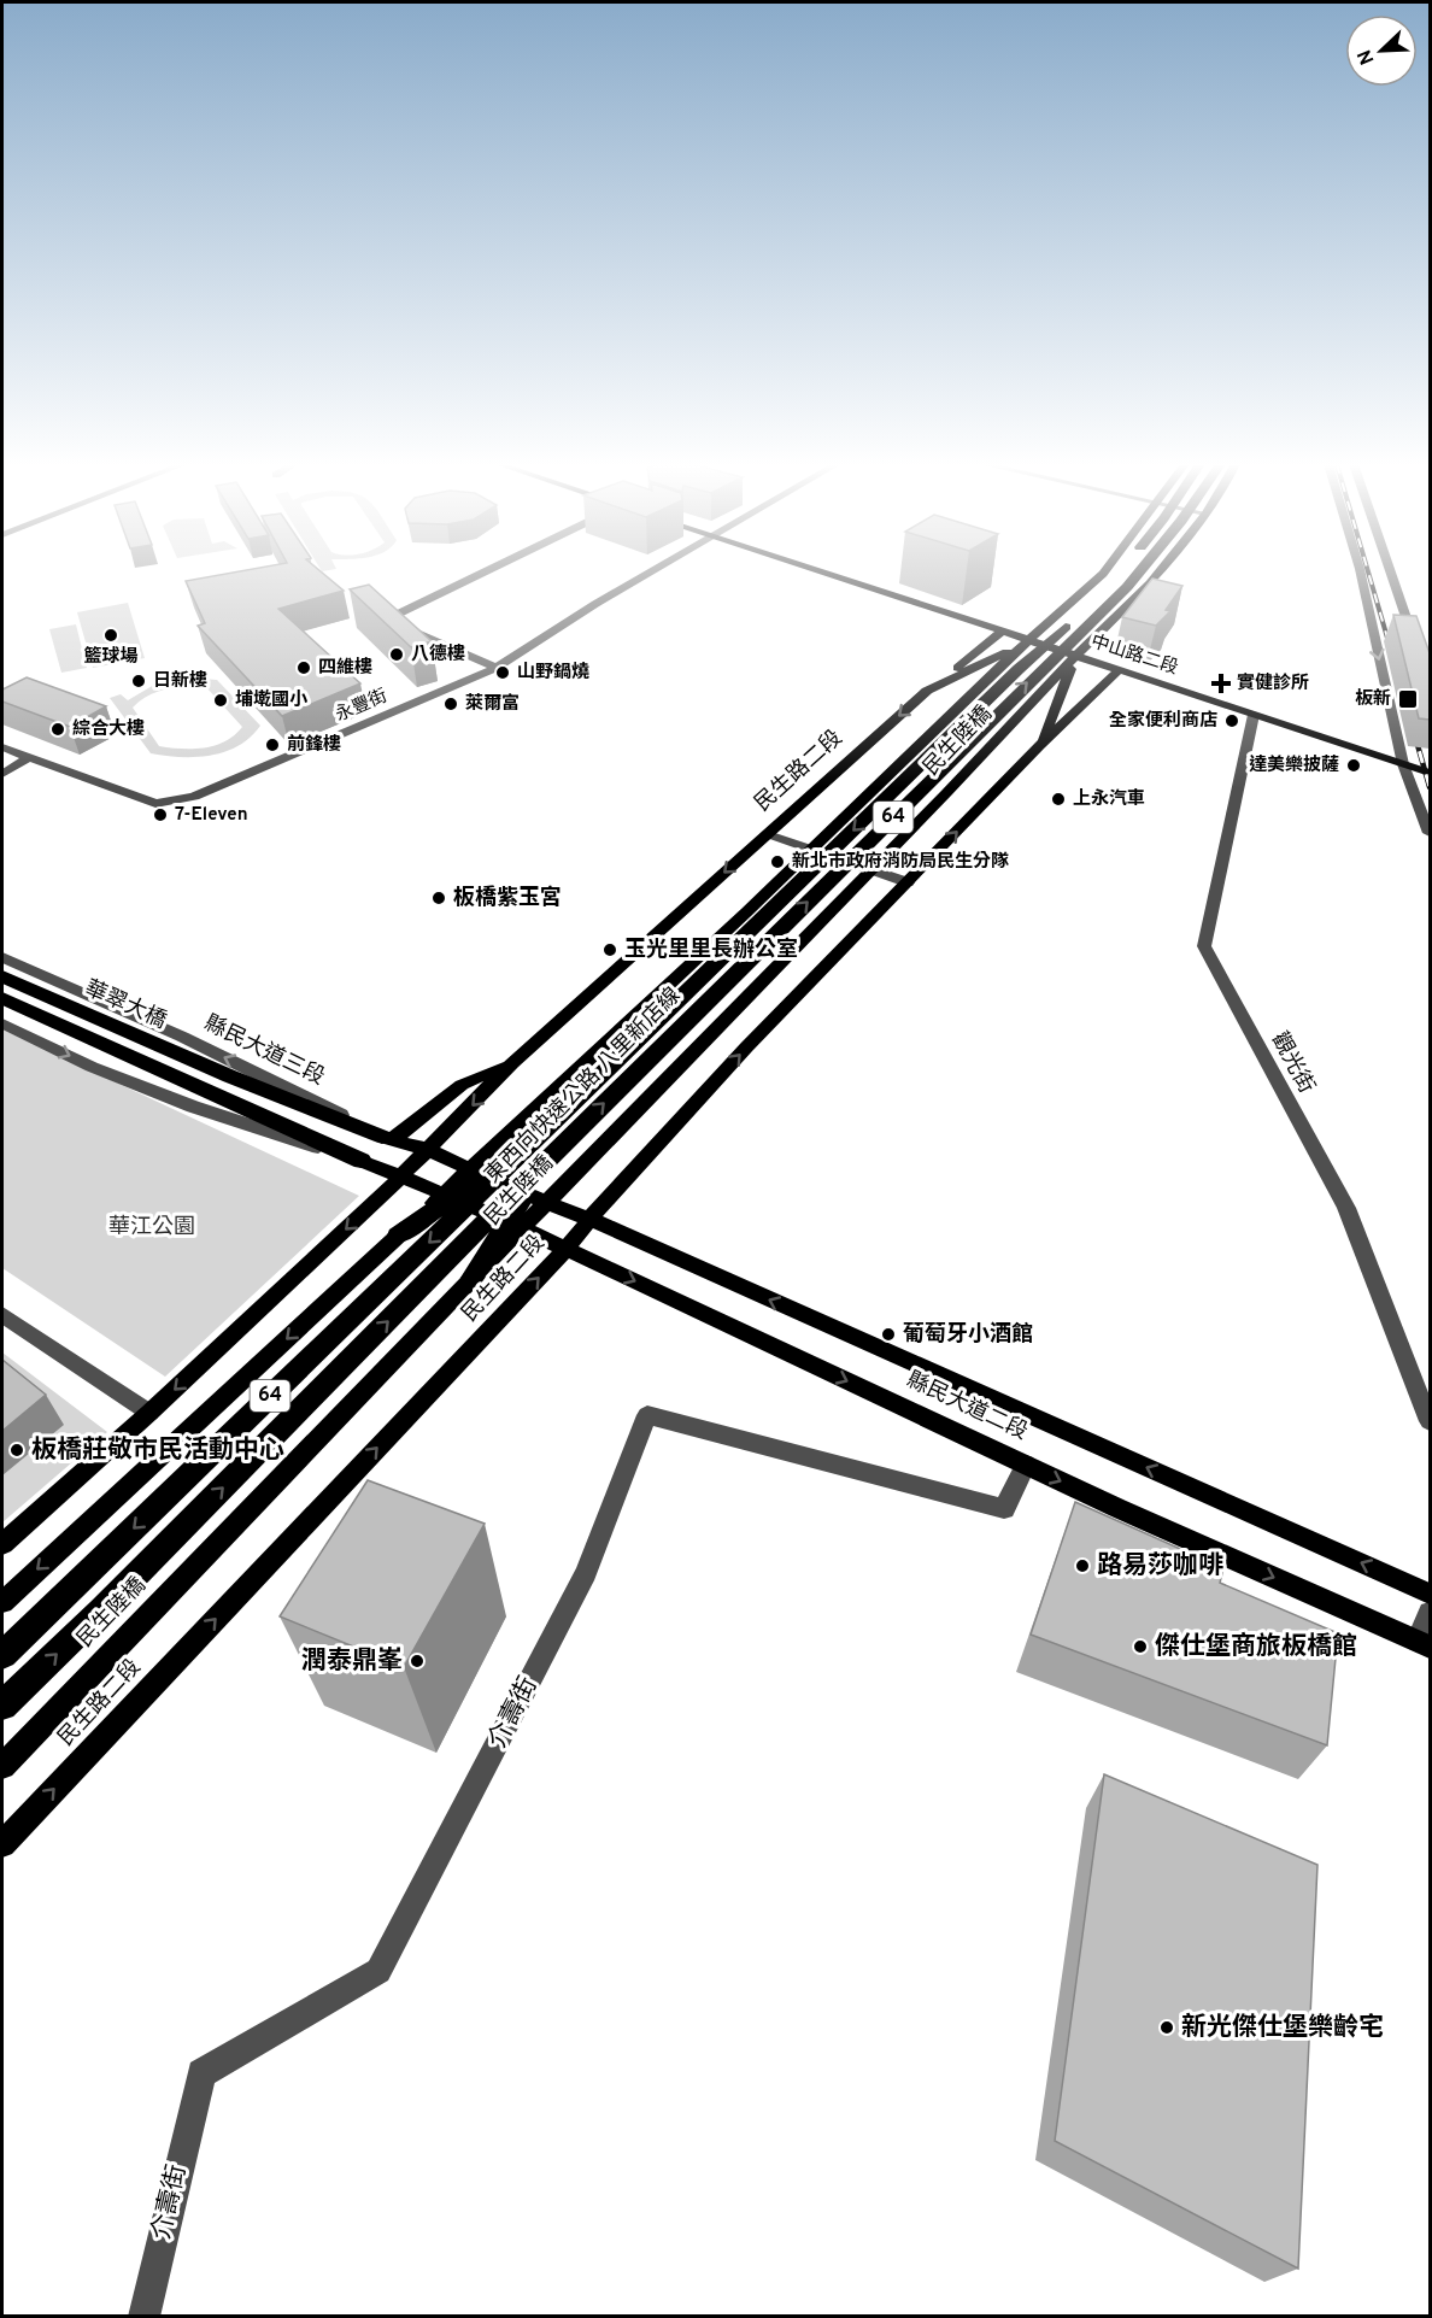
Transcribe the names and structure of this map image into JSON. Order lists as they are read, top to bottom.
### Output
{
  "streets": {
    "highway": ["64", "華翠大橋", "東西向快速公路 八里新店線"],
    "main road": [
      "中山路二段",
      "民生陸橋",
      "民生路二段",
      "縣民大道三段",
      "縣民大道二段"
    ],
    "street": ["永豐街", "觀光街", "介壽街"]
  },
  "crossings": [
    ["中山路二段", "民生陸橋"],
    ["中山路二段", "民生路二段"],
    ["中山路二段", "觀光街"],
    ["民生陸橋", "民生路二段"],
    ["民生路二段", "華翠大橋"],
    ["民生路二段", "縣民大道三段"],
    ["民生路二段", "縣民大道二段"],
    ["華翠大橋", "縣民大道三段"],
    ["縣民大道三段", "縣民大道二段"],
    ["縣民大道二段", "介壽街"]
  ],
  "parks": ["華江公園"],
  "places": {
    "other": [
      "籃球場",
      "八德樓",
      "四維樓",
      "山野鍋燒",
      "日新樓",
      "埔墘國小",
      "萊爾富",
      "全家便利商店",
      "綜合大樓",
      "前鋒樓",
      "達美樂披薩",
      "上永汽車",
      "7-Eleven",
      "新北市政府消防局民生分隊",
      "板橋紫玉宮",
      "玉光里里長辦公室",
      "葡萄牙小酒館",
      "板橋莊敬市民活動中心",
      "路易莎咖啡",
      "傑仕堡商旅板橋館",
      "潤泰鼎峯",
      "新光傑仕堡樂齡宅"
    ],
    "health": ["實健診所"],
    "transit": ["板新"]
  },
  "north": "bottom left"
}
